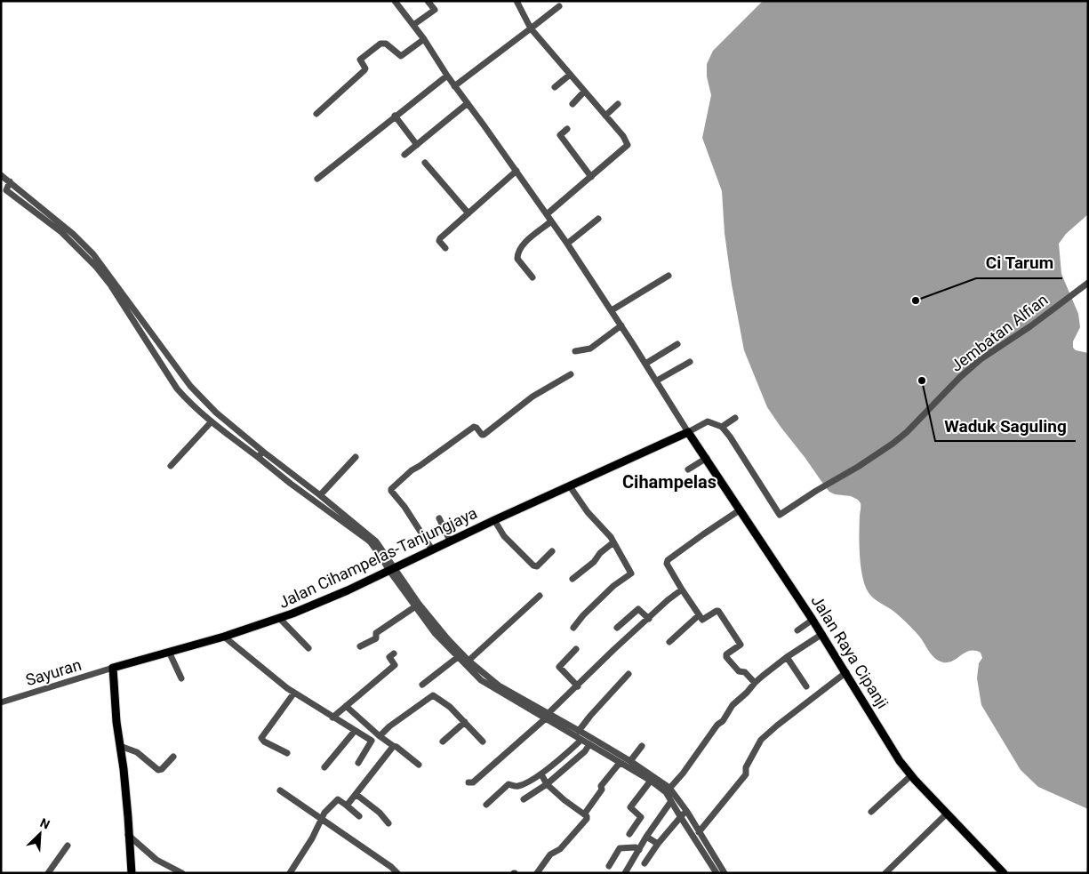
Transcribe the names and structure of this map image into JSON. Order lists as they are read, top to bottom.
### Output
{
  "streets": {
    "main road": ["Jalan Cihampelas-Tanjungjaya", "Jalan Raya Cipanji"],
    "street": ["Jembatan Alfian", "Sayuran"]
  },
  "crossings": [
    ["Jalan Cihampelas-Tanjungjaya", "Jalan Raya Cipanji"],
    ["Jalan Cihampelas-Tanjungjaya", "Sayuran"]
  ],
  "districts": ["Cihampelas"],
  "places": ["Ci Tarum", "Waduk Saguling"],
  "north": "top right"
}
